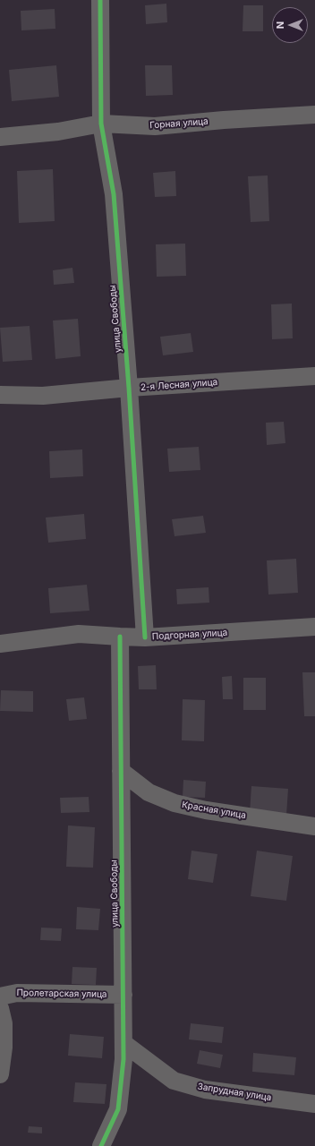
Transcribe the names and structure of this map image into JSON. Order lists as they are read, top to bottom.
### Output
{
  "streets": {
    "street": [
      "Горная улица",
      "улица Свободы",
      "2-я Лесная улица",
      "Подгорная улица",
      "Красная улица",
      "Пролетарская улица",
      "Запрудная улица"
    ]
  },
  "crossings": [
    ["Горная улица", "улица Свободы"],
    ["улица Свободы", "2-я Лесная улица"],
    ["улица Свободы", "Подгорная улица"],
    ["улица Свободы", "Красная улица"],
    ["улица Свободы", "Пролетарская улица"],
    ["улица Свободы", "Запрудная улица"]
  ],
  "north": "left"
}
